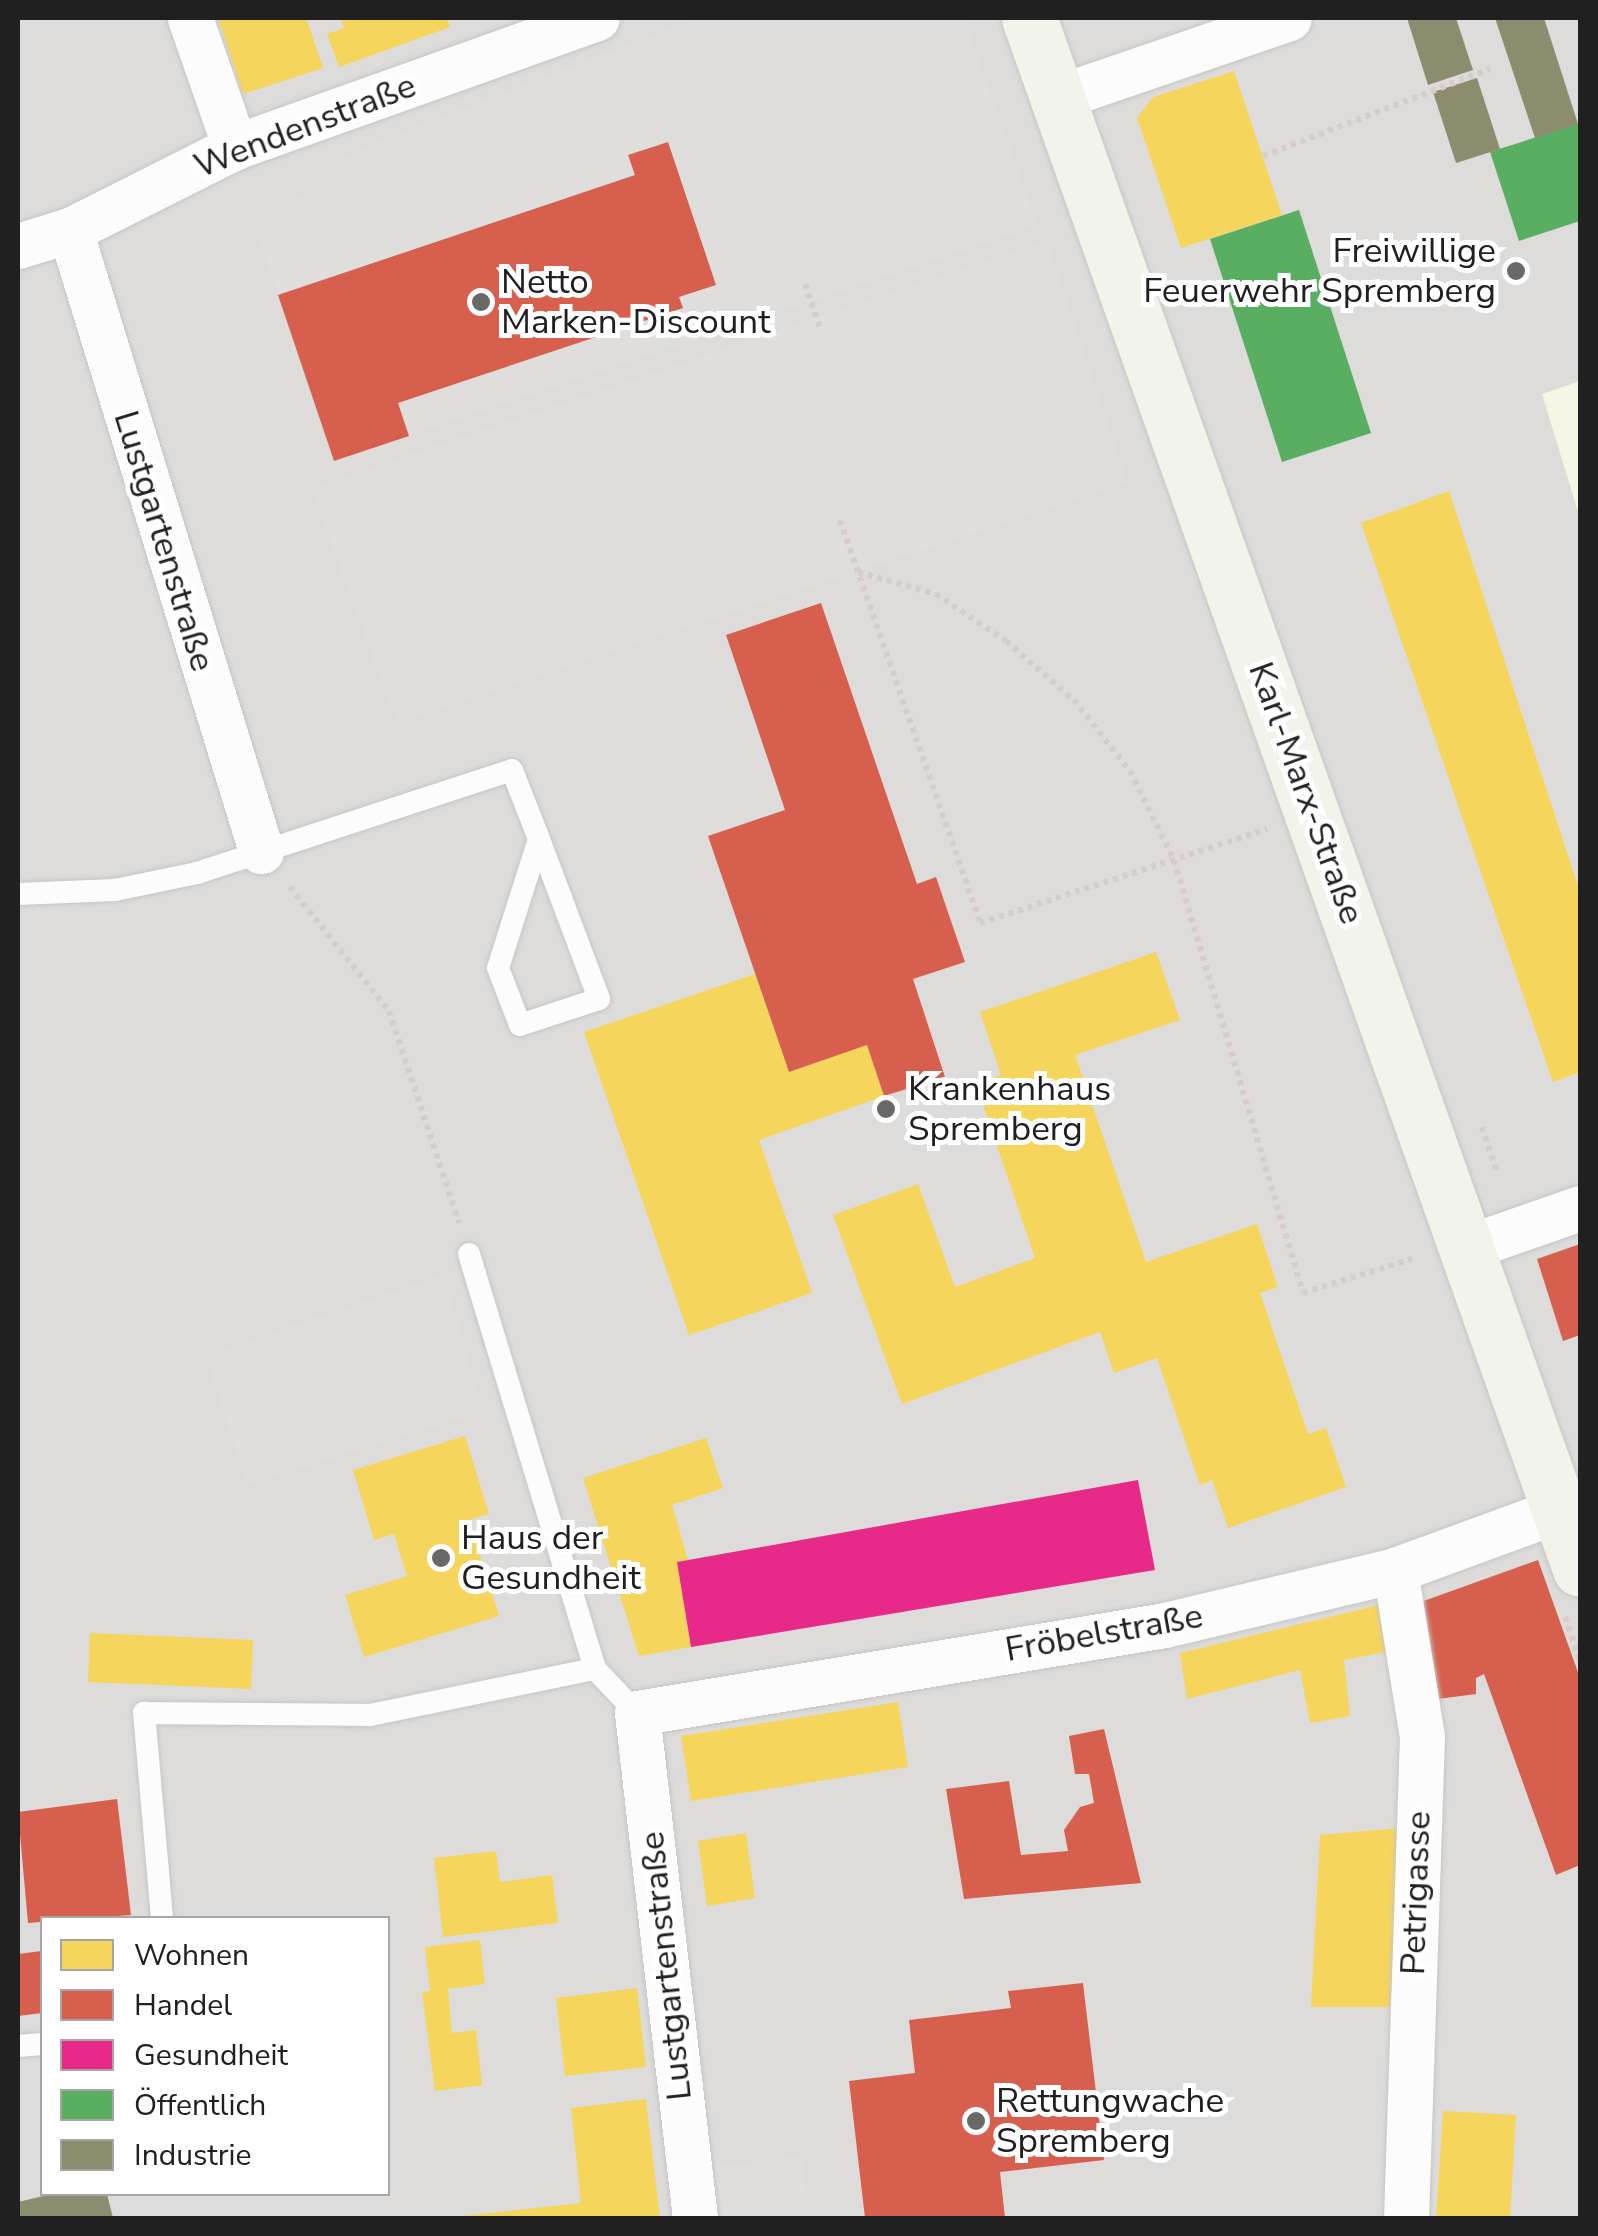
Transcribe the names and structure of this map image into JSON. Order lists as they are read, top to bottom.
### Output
{
  "streets": {
    "main road": ["Karl-Marx-Straße"],
    "street": [
      "Wendenstraße",
      "Lustgartenstraße",
      "Fröbelstraße",
      "Petrigasse"
    ]
  },
  "crossings": [
    ["Wendenstraße", "Lustgartenstraße"],
    ["Lustgartenstraße", "Fröbelstraße"],
    ["Karl-Marx-Straße", "Fröbelstraße"],
    ["Fröbelstraße", "Petrigasse"]
  ],
  "places": [
    "Freiwillige Feuerwehr Spremberg",
    "Netto Marken-Discount",
    "Krankenhaus Spremberg",
    "Haus der Gesundheit",
    "Rettungwache Spremberg"
  ],
  "legend": [
    "Wohnen",
    "Handel",
    "Gesundheit",
    "Öffentlich",
    "Industrie"
  ]
}
